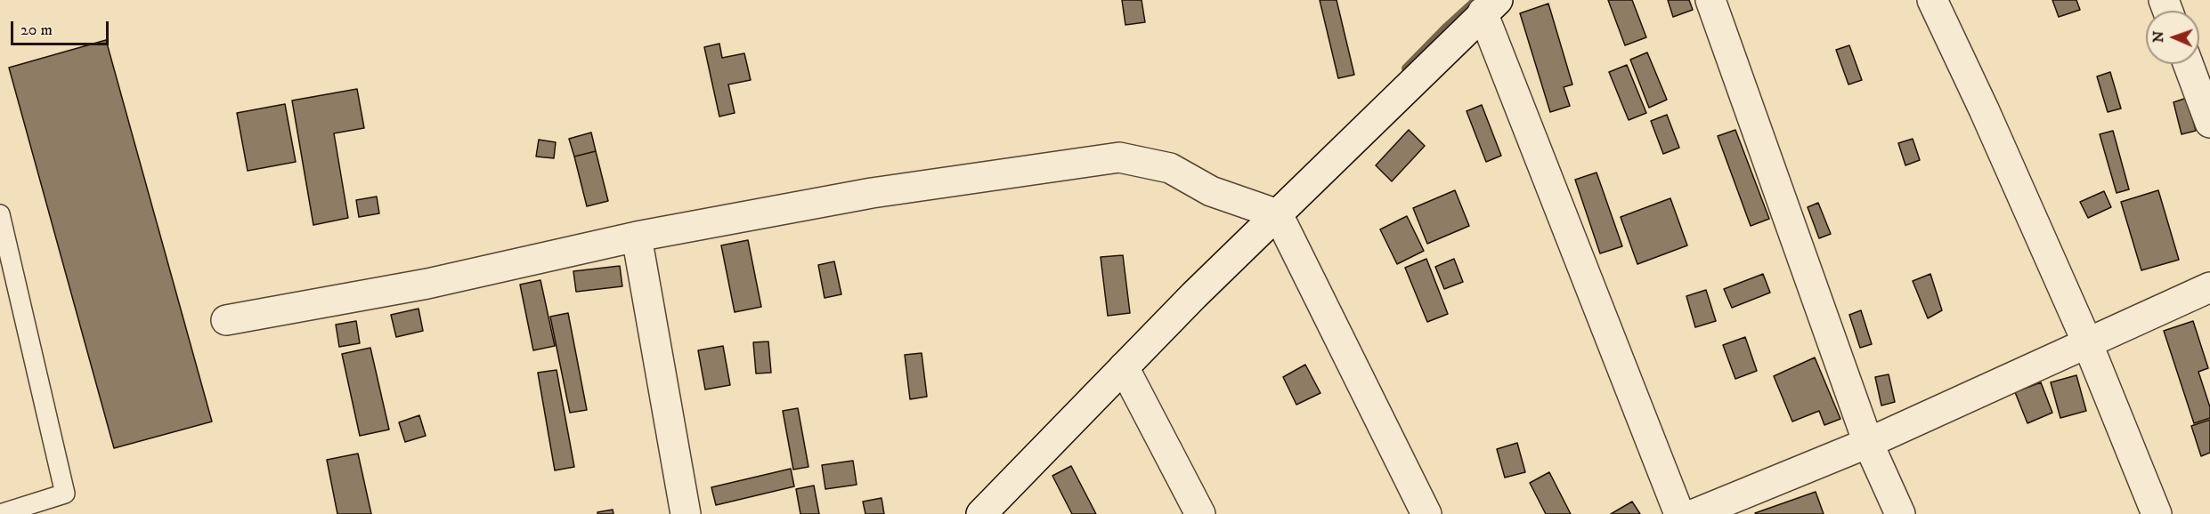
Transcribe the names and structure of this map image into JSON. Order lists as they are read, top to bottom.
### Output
{
  "scale_bar": "20 m",
  "north": "left"
}
